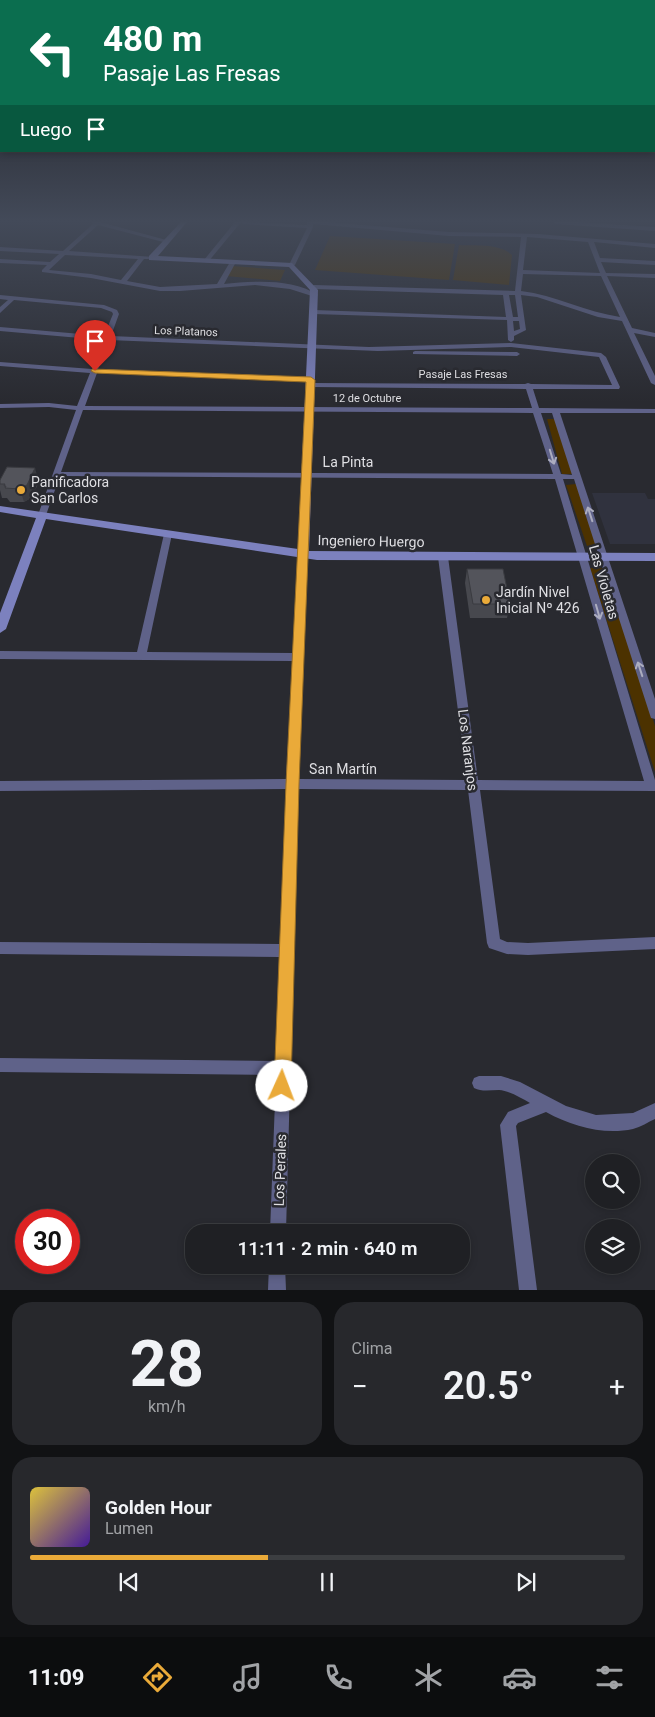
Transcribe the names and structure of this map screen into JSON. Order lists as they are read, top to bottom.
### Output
{
  "streets": {
    "street": [
      "Los Platanos",
      "Pasaje Las Fresas",
      "12 de Octubre",
      "La Pinta",
      "Ingeniero Huergo",
      "Las Violetas",
      "Los Naranjos",
      "San Martín",
      "Los Perales"
    ]
  },
  "crossings": [
    ["Los Platanos", "Pasaje Las Fresas"],
    ["Los Platanos", "Los Perales"],
    ["Pasaje Las Fresas", "Las Violetas"],
    ["Pasaje Las Fresas", "Los Perales"],
    ["12 de Octubre", "Las Violetas"],
    ["12 de Octubre", "Los Perales"],
    ["La Pinta", "Las Violetas"],
    ["La Pinta", "Los Perales"],
    ["Ingeniero Huergo", "Las Violetas"],
    ["Ingeniero Huergo", "Los Naranjos"],
    ["Ingeniero Huergo", "Los Perales"],
    ["Las Violetas", "San Martín"],
    ["Los Naranjos", "San Martín"],
    ["San Martín", "Los Perales"]
  ],
  "places": ["Panificadora San Carlos", "Jardín Nivel Inicial Nº 426"],
  "page": {
    "turn": ["480 m", "Pasaje Las Fresas"],
    "then": "Luego",
    "limit": "30",
    "trip": "11:11 · 2 min · 640 m",
    "tile": [
      ["28", "km/h"],
      "Clima"
    ],
    "heat": ["−", "20.5°", "+"],
    "song": ["Golden Hour", "Lumen"],
    "tabs": "11:09"
  }
}
